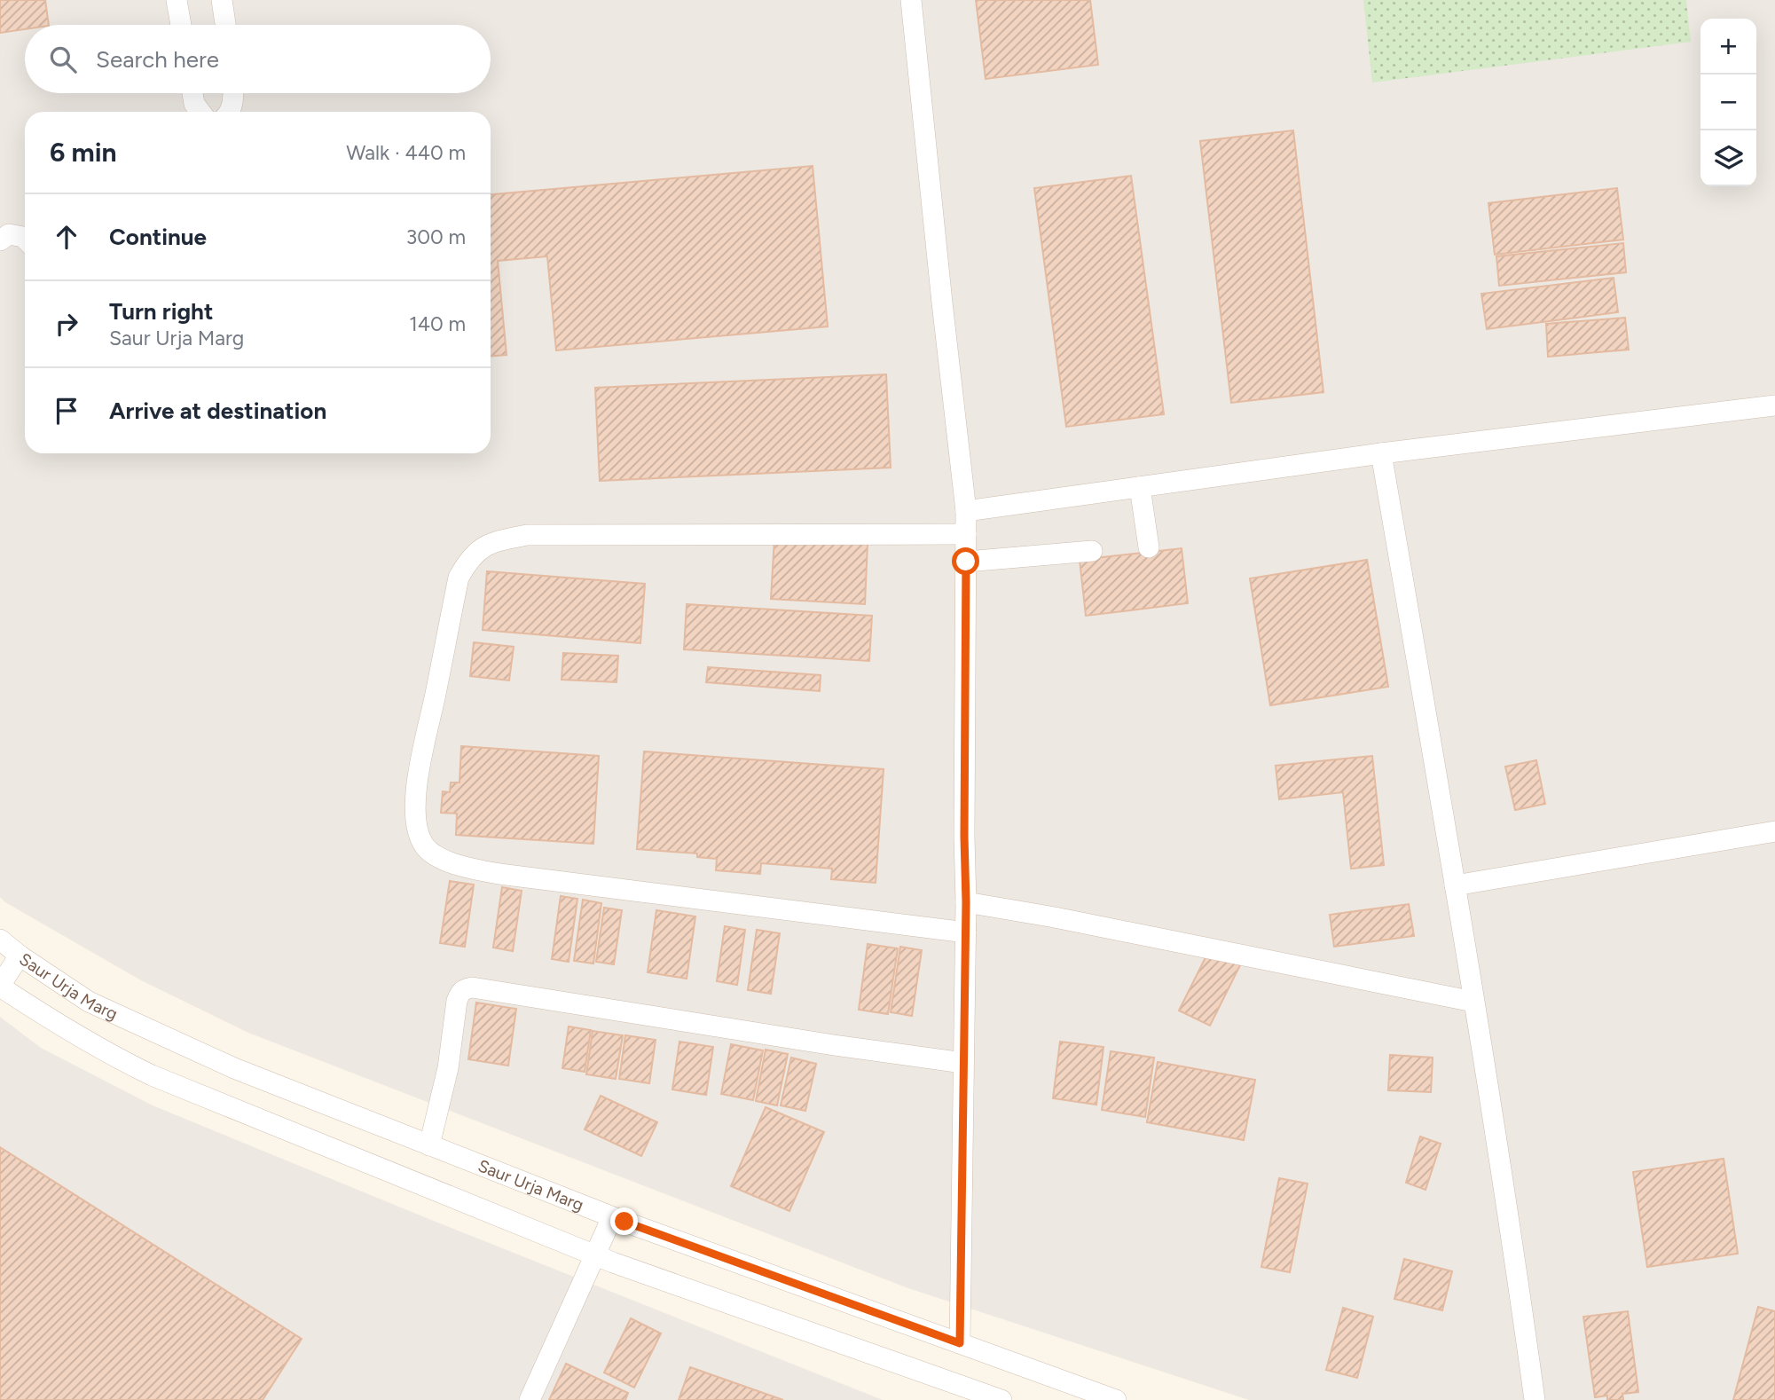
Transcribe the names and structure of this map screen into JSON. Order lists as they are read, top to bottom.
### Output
{
  "streets": {
    "street": ["Saur Urja Marg"]
  },
  "page": {
    "map_buttons": ["+", "−"],
    "search": "Search here",
    "heading": ["6 min", "Walk · 440 m"],
    "list": [
      ["Continue", "300 m"],
      ["Turn right", "Saur Urja Marg", "140 m"],
      "Arrive at destination"
    ]
  }
}
